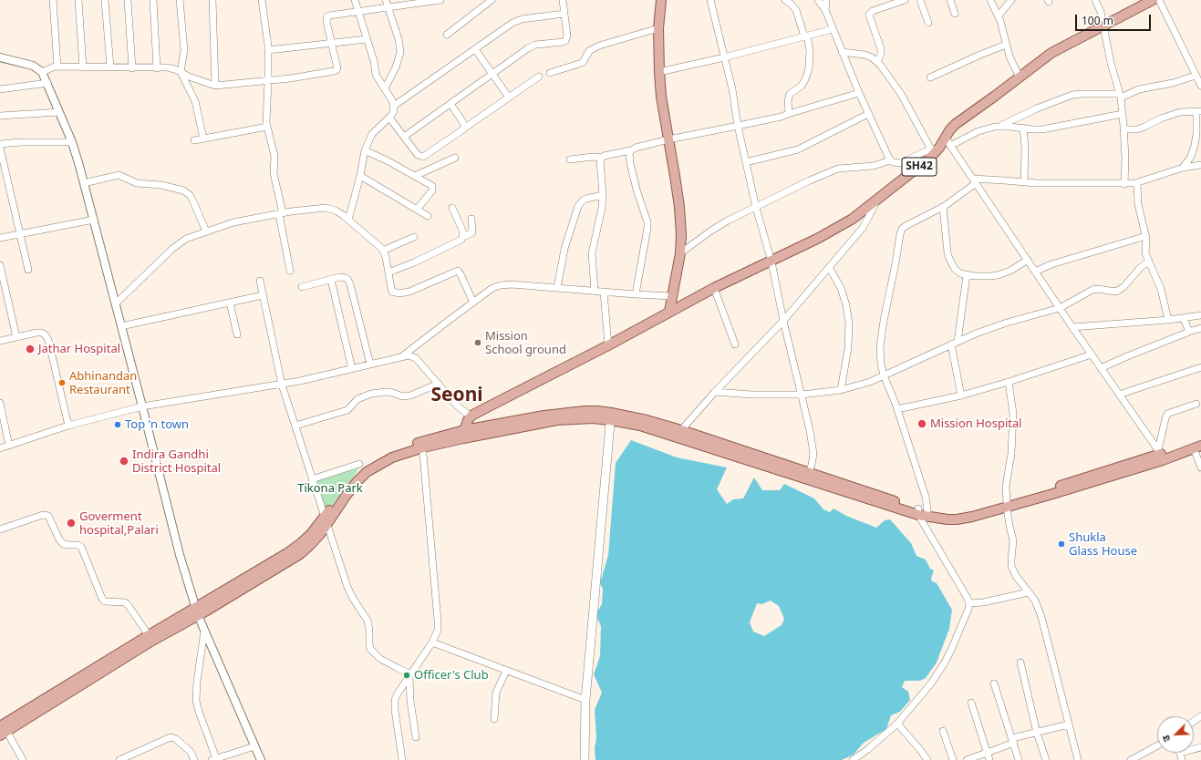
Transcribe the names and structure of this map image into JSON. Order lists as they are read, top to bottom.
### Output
{
  "streets": {
    "main road": ["SH42"]
  },
  "districts": ["Seoni"],
  "parks": ["Tikona Park"],
  "places": [
    "Mission School ground",
    "Jathar Hospital",
    "Abhinandan Restaurant",
    "Mission Hospital",
    "Top 'n town",
    "Indira Gandhi District Hospital",
    "Goverment hospital,Palari",
    "Shukla Glass House",
    "Officer's Club"
  ],
  "scale_bar": "100 m",
  "north": "bottom left"
}
